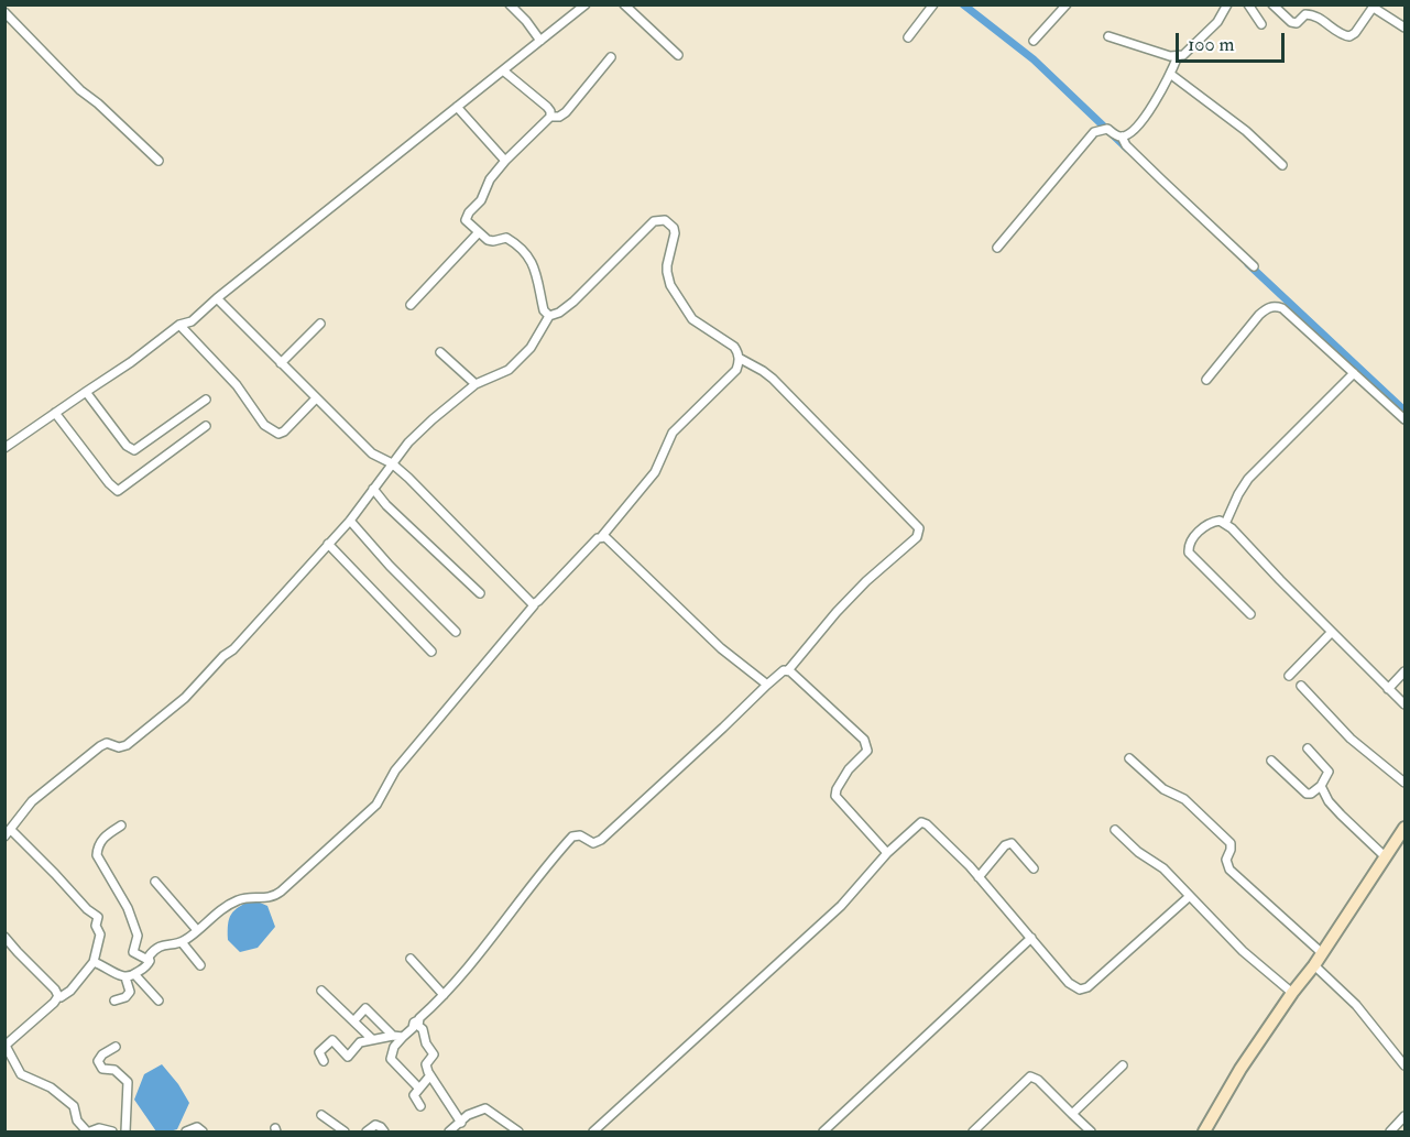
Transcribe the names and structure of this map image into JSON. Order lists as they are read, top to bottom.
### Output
{
  "scale_bar": "100 m"
}
